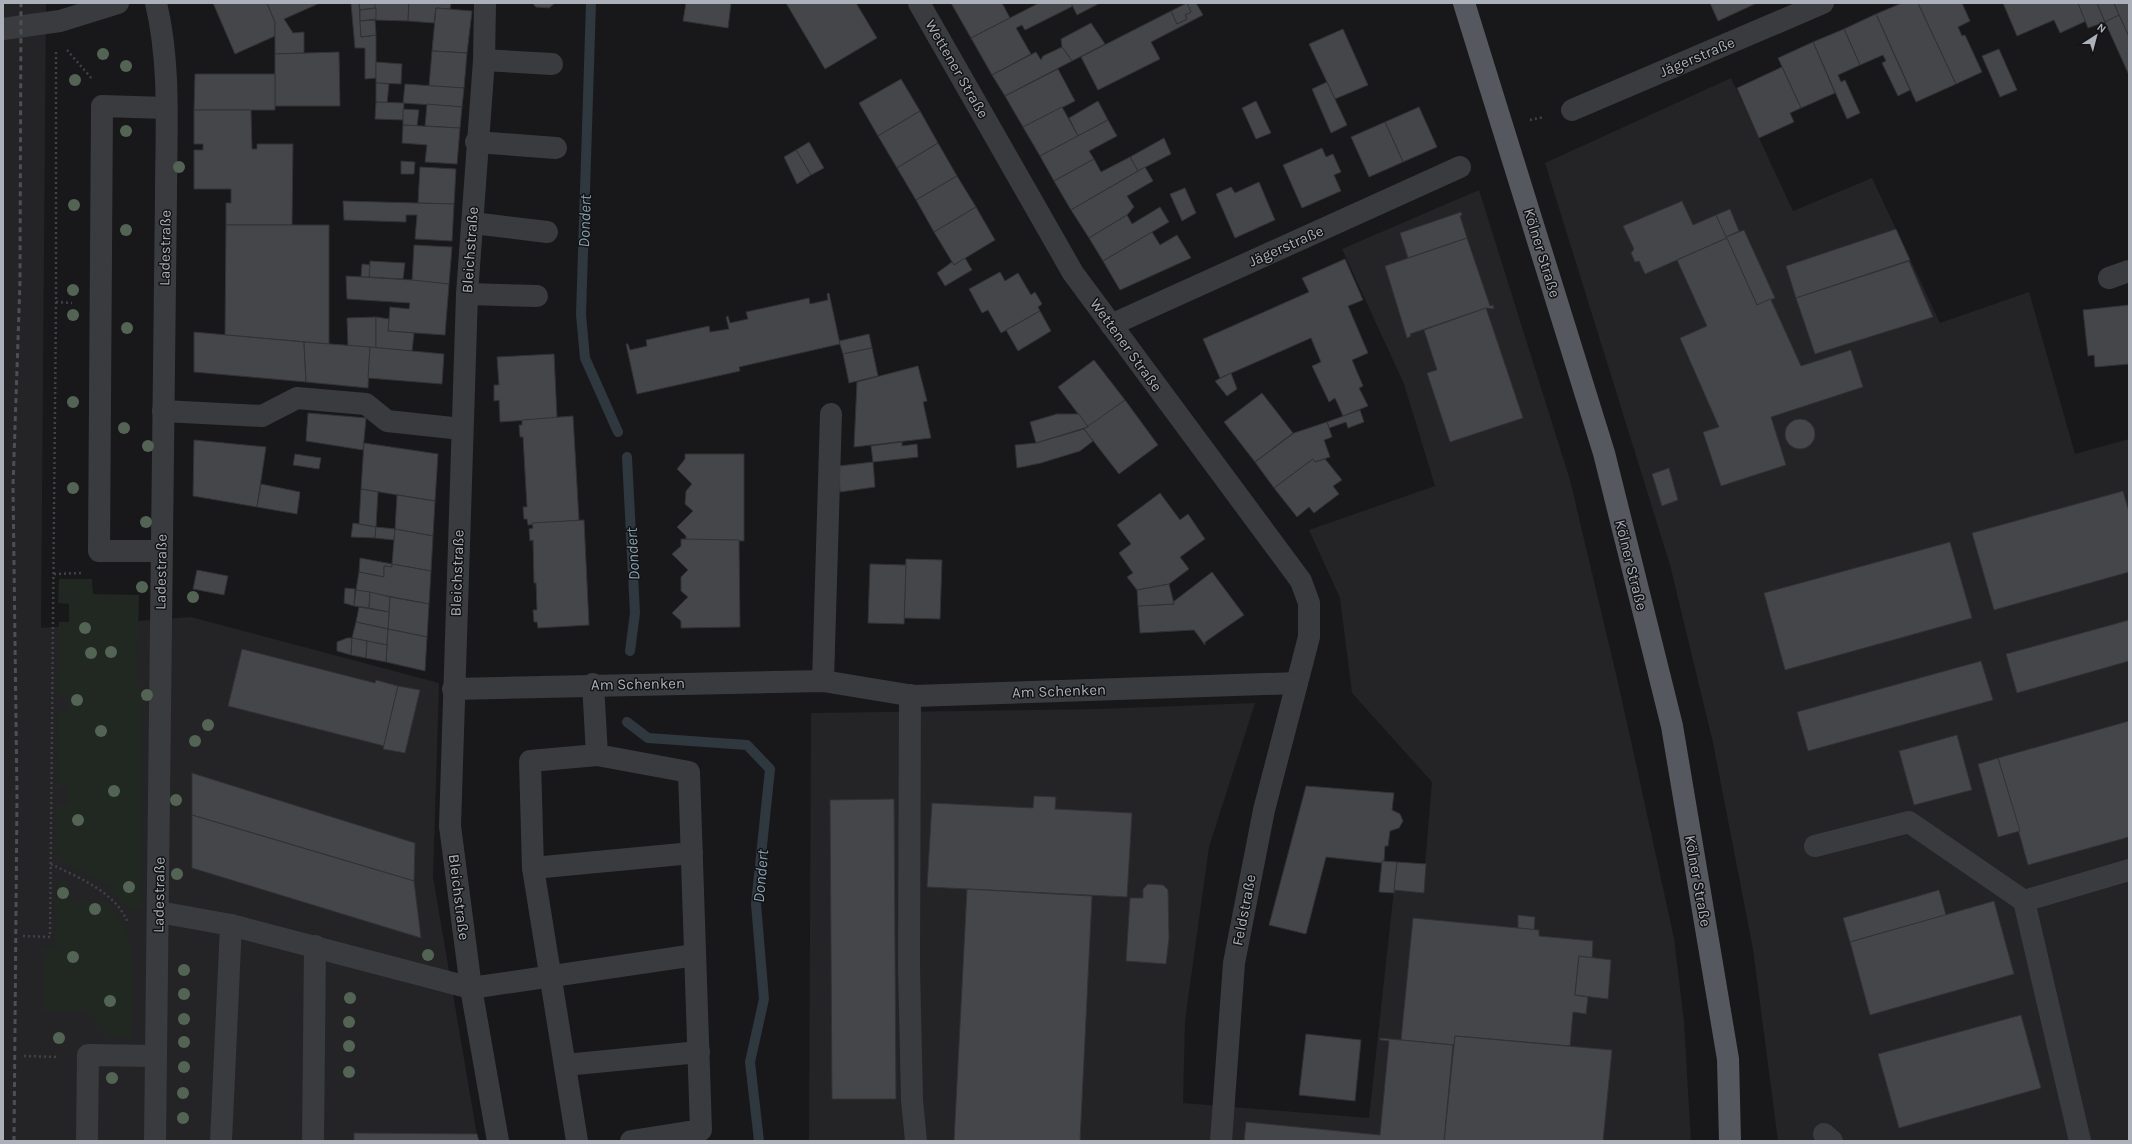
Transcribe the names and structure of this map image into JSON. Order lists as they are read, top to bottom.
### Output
{
  "streets": {
    "main road": ["Kölner Straße"],
    "street": [
      "Jägerstraße",
      "Wettener Straße",
      "Ladestraße",
      "Bleichstraße",
      "Am Schenken",
      "Feldstraße"
    ]
  },
  "crossings": [
    ["Jägerstraße", "Wettener Straße"],
    ["Wettener Straße", "Am Schenken"],
    ["Wettener Straße", "Feldstraße"],
    ["Bleichstraße", "Am Schenken"],
    ["Am Schenken", "Feldstraße"]
  ],
  "water": ["Dondert"],
  "north": "top right"
}
